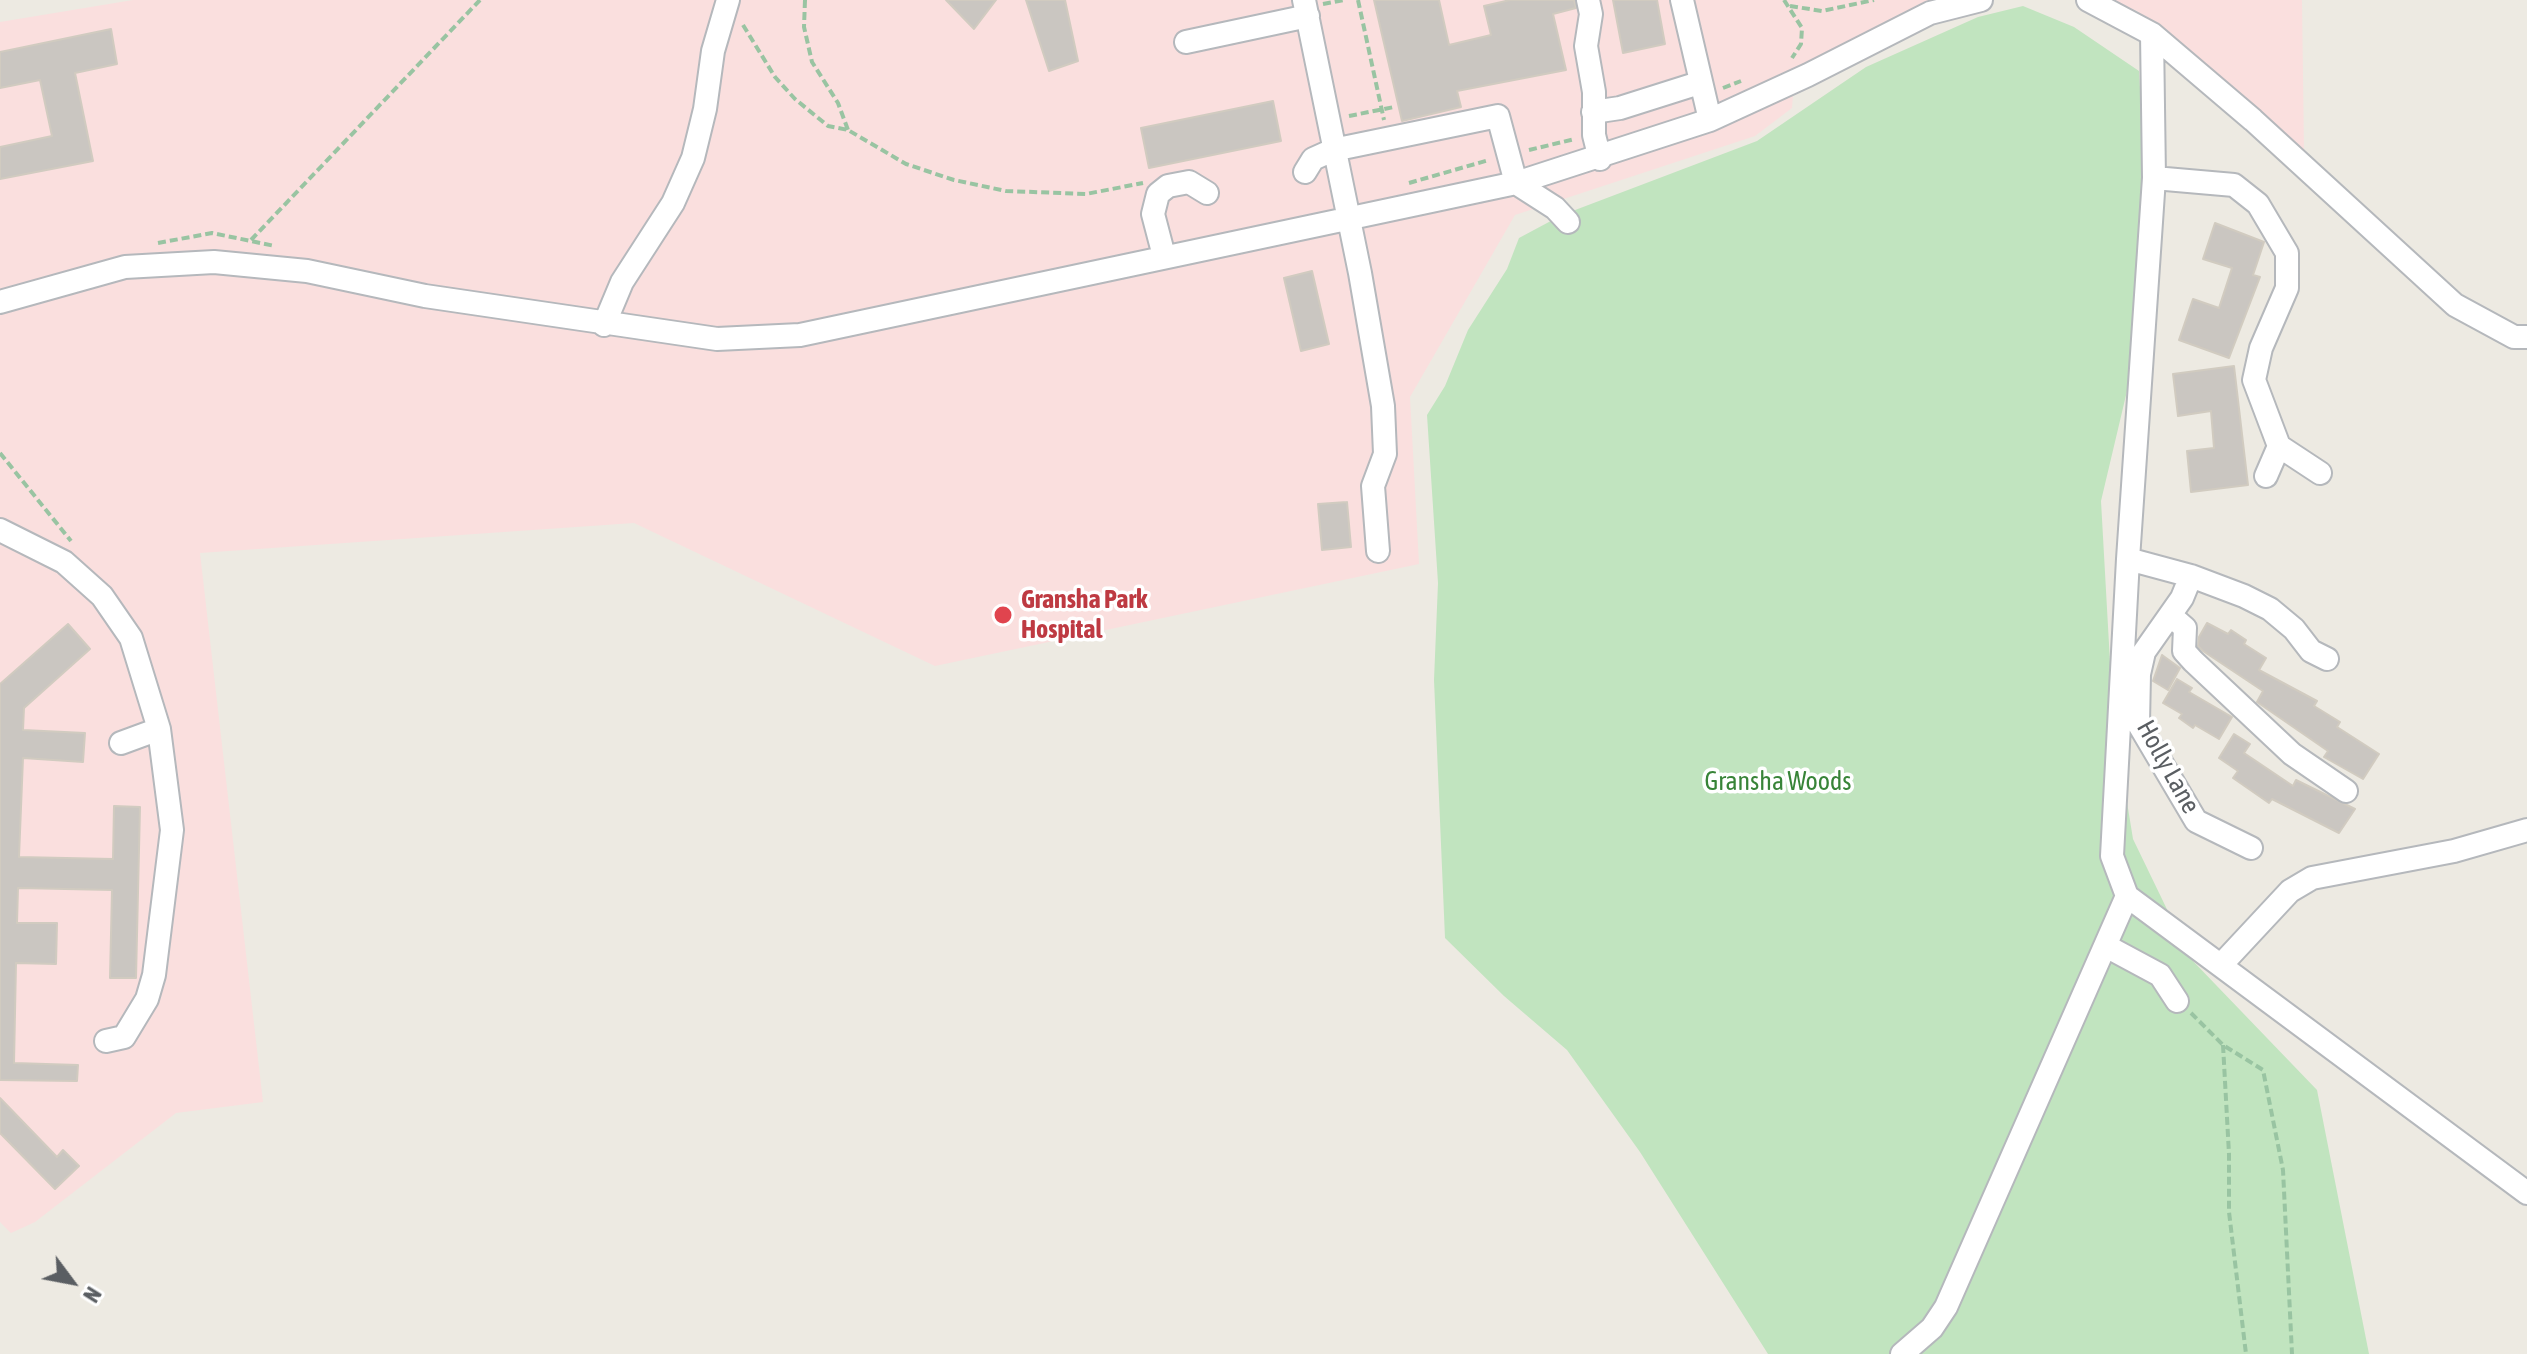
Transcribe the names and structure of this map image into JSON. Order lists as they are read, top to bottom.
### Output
{
  "streets": {
    "street": ["Holly Lane"]
  },
  "parks": ["Gransha Woods"],
  "places": ["Gransha Park Hospital"],
  "north": "bottom right"
}
